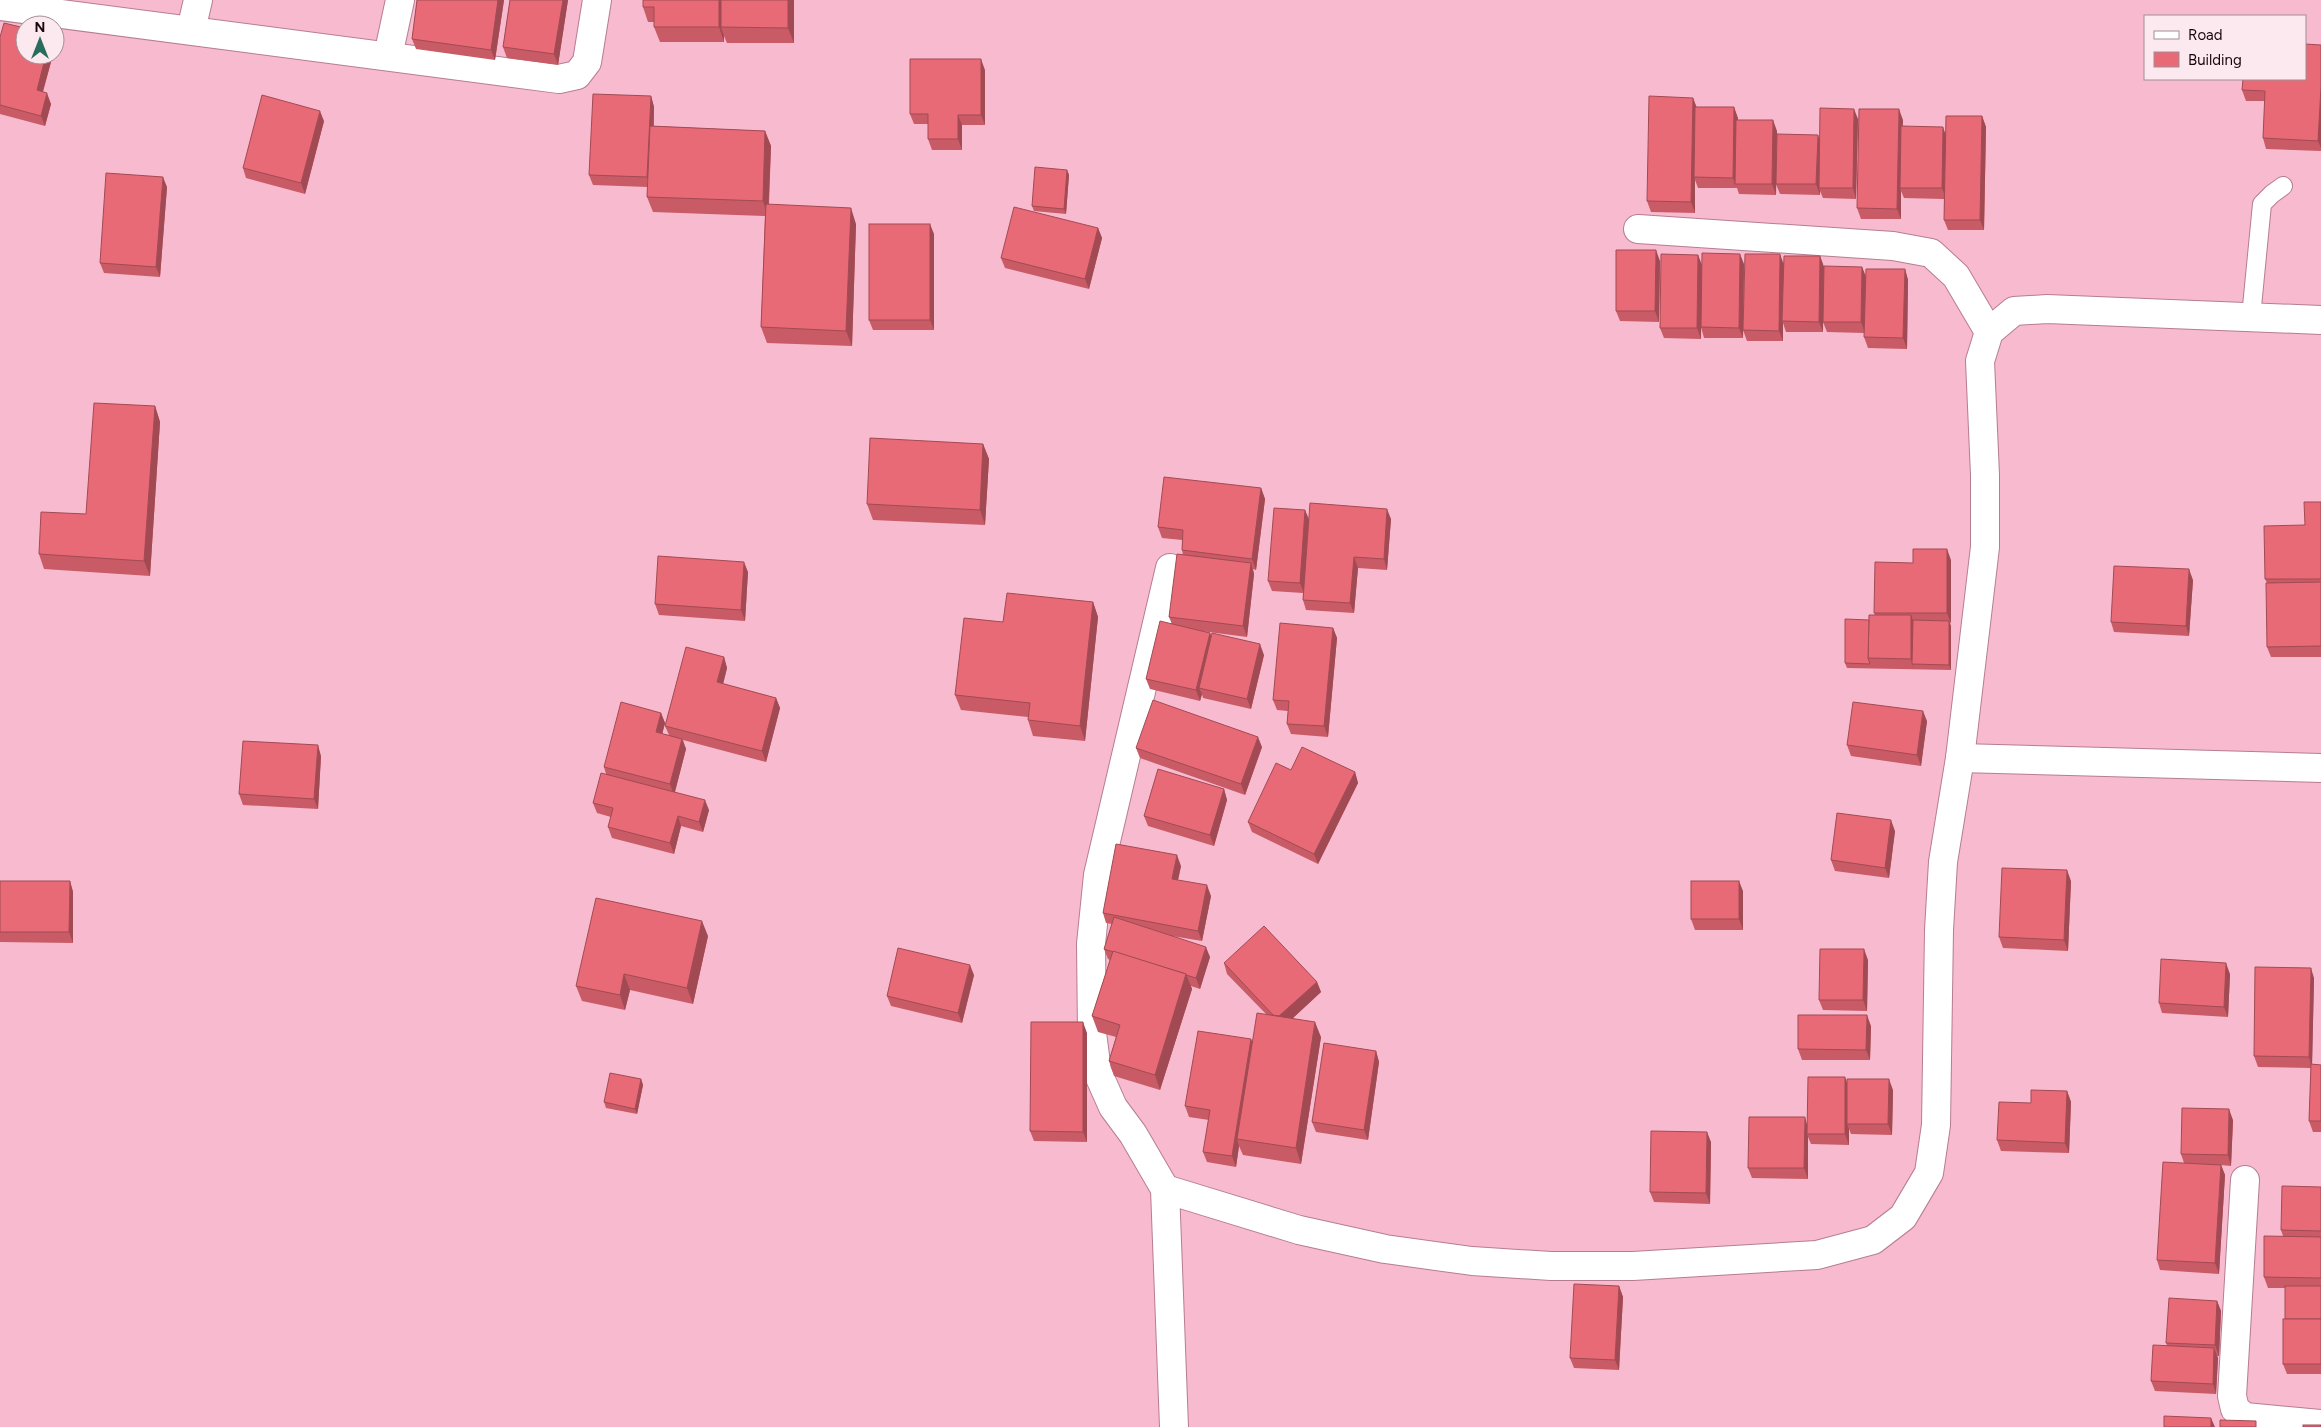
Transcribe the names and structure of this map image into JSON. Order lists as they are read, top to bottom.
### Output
{
  "legend": ["Road", "Building"],
  "north": "top"
}
